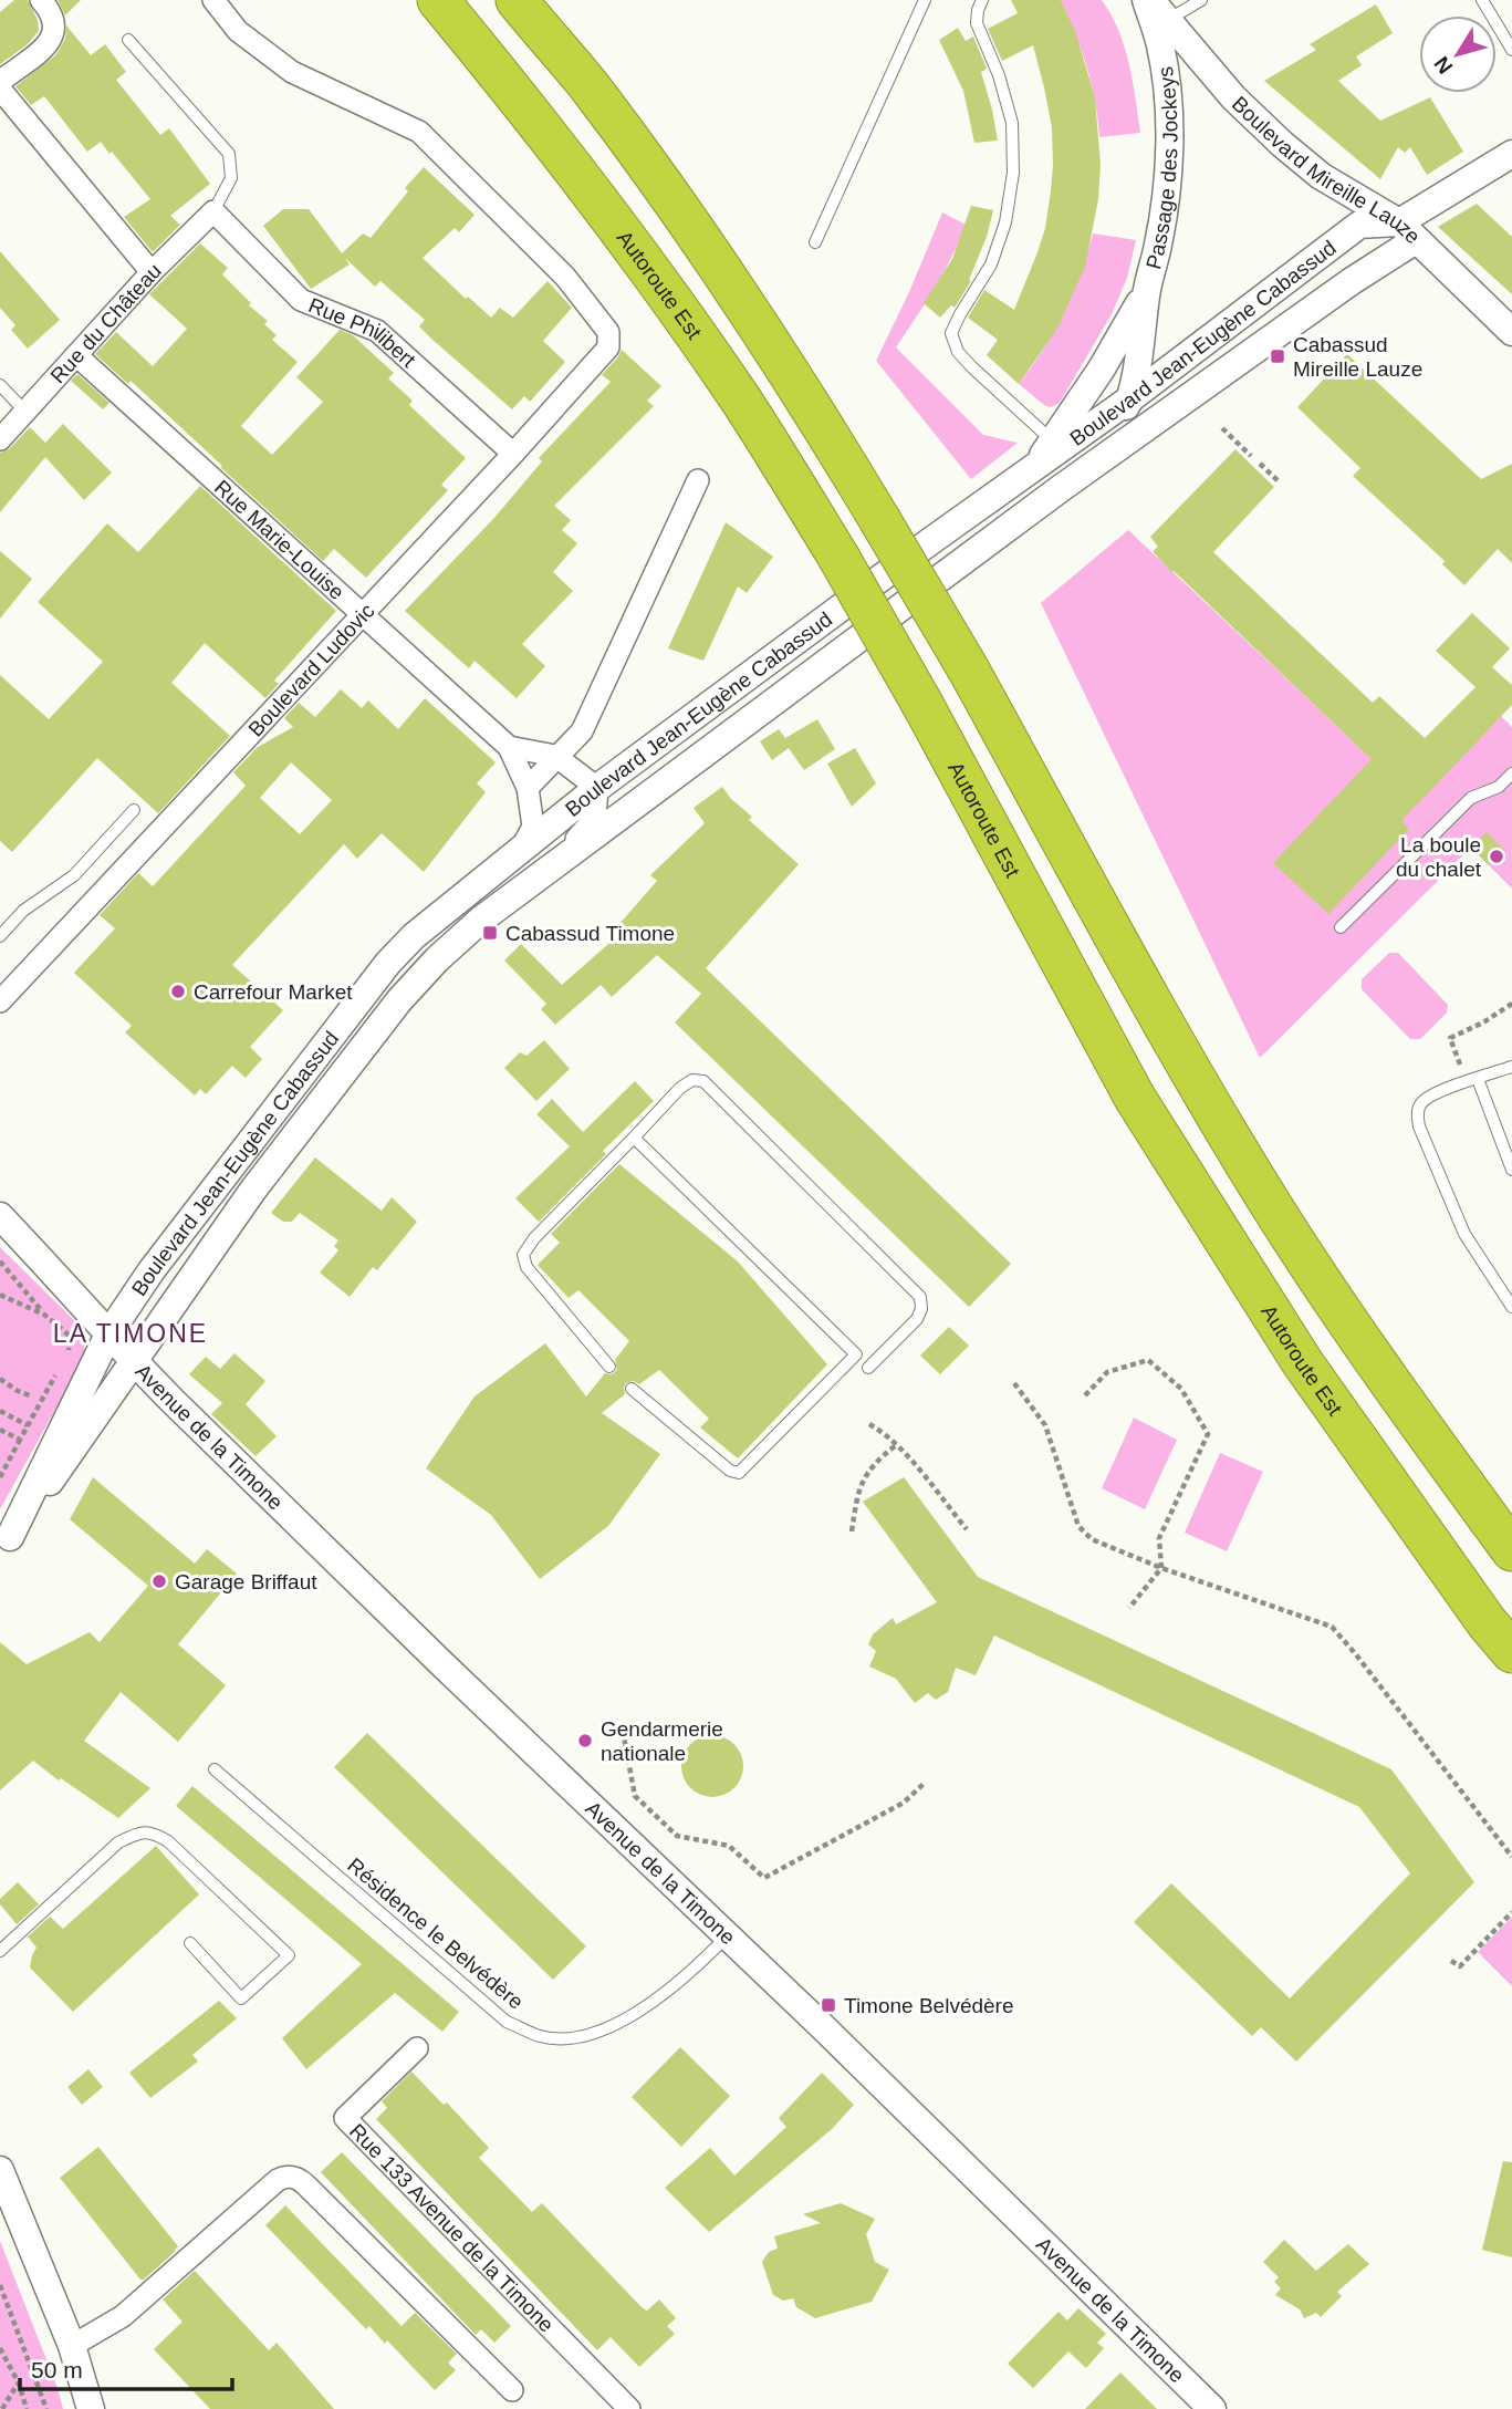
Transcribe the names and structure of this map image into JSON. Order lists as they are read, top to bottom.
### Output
{
  "streets": {
    "highway": ["Autoroute Est"],
    "street": [
      "Passage des Jockeys",
      "Boulevard Mireille Lauze",
      "Rue du Château",
      "Rue Philibert",
      "Boulevard Jean-Eugène Cabassud",
      "Rue Marie-Louise",
      "Boulevard Ludovic",
      "Avenue de la Timone",
      "Rue 133 Avenue de la Timone"
    ],
    "lane": ["Résidence le Belvédère"]
  },
  "crossings": [
    ["Passage des Jockeys", "Boulevard Mireille Lauze"],
    ["Passage des Jockeys", "Boulevard Jean-Eugène Cabassud"],
    ["Boulevard Mireille Lauze", "Boulevard Jean-Eugène Cabassud"],
    ["Rue du Château", "Rue Philibert"],
    ["Rue du Château", "Rue Marie-Louise"],
    ["Rue Philibert", "Boulevard Ludovic"],
    ["Boulevard Jean-Eugène Cabassud", "Rue Marie-Louise"],
    ["Boulevard Jean-Eugène Cabassud", "Avenue de la Timone"],
    ["Rue Marie-Louise", "Boulevard Ludovic"],
    ["Avenue de la Timone", "Résidence le Belvédère"]
  ],
  "districts": ["LA TIMONE"],
  "places": {
    "transit": ["Cabassud Mireille Lauze", "Cabassud Timone", "Timone Belvédère"],
    "other": [
      "La boule du chalet",
      "Carrefour Market",
      "Garage Briffaut",
      "Gendarmerie nationale"
    ]
  },
  "scale_bar": "50 m",
  "north": "bottom left"
}
